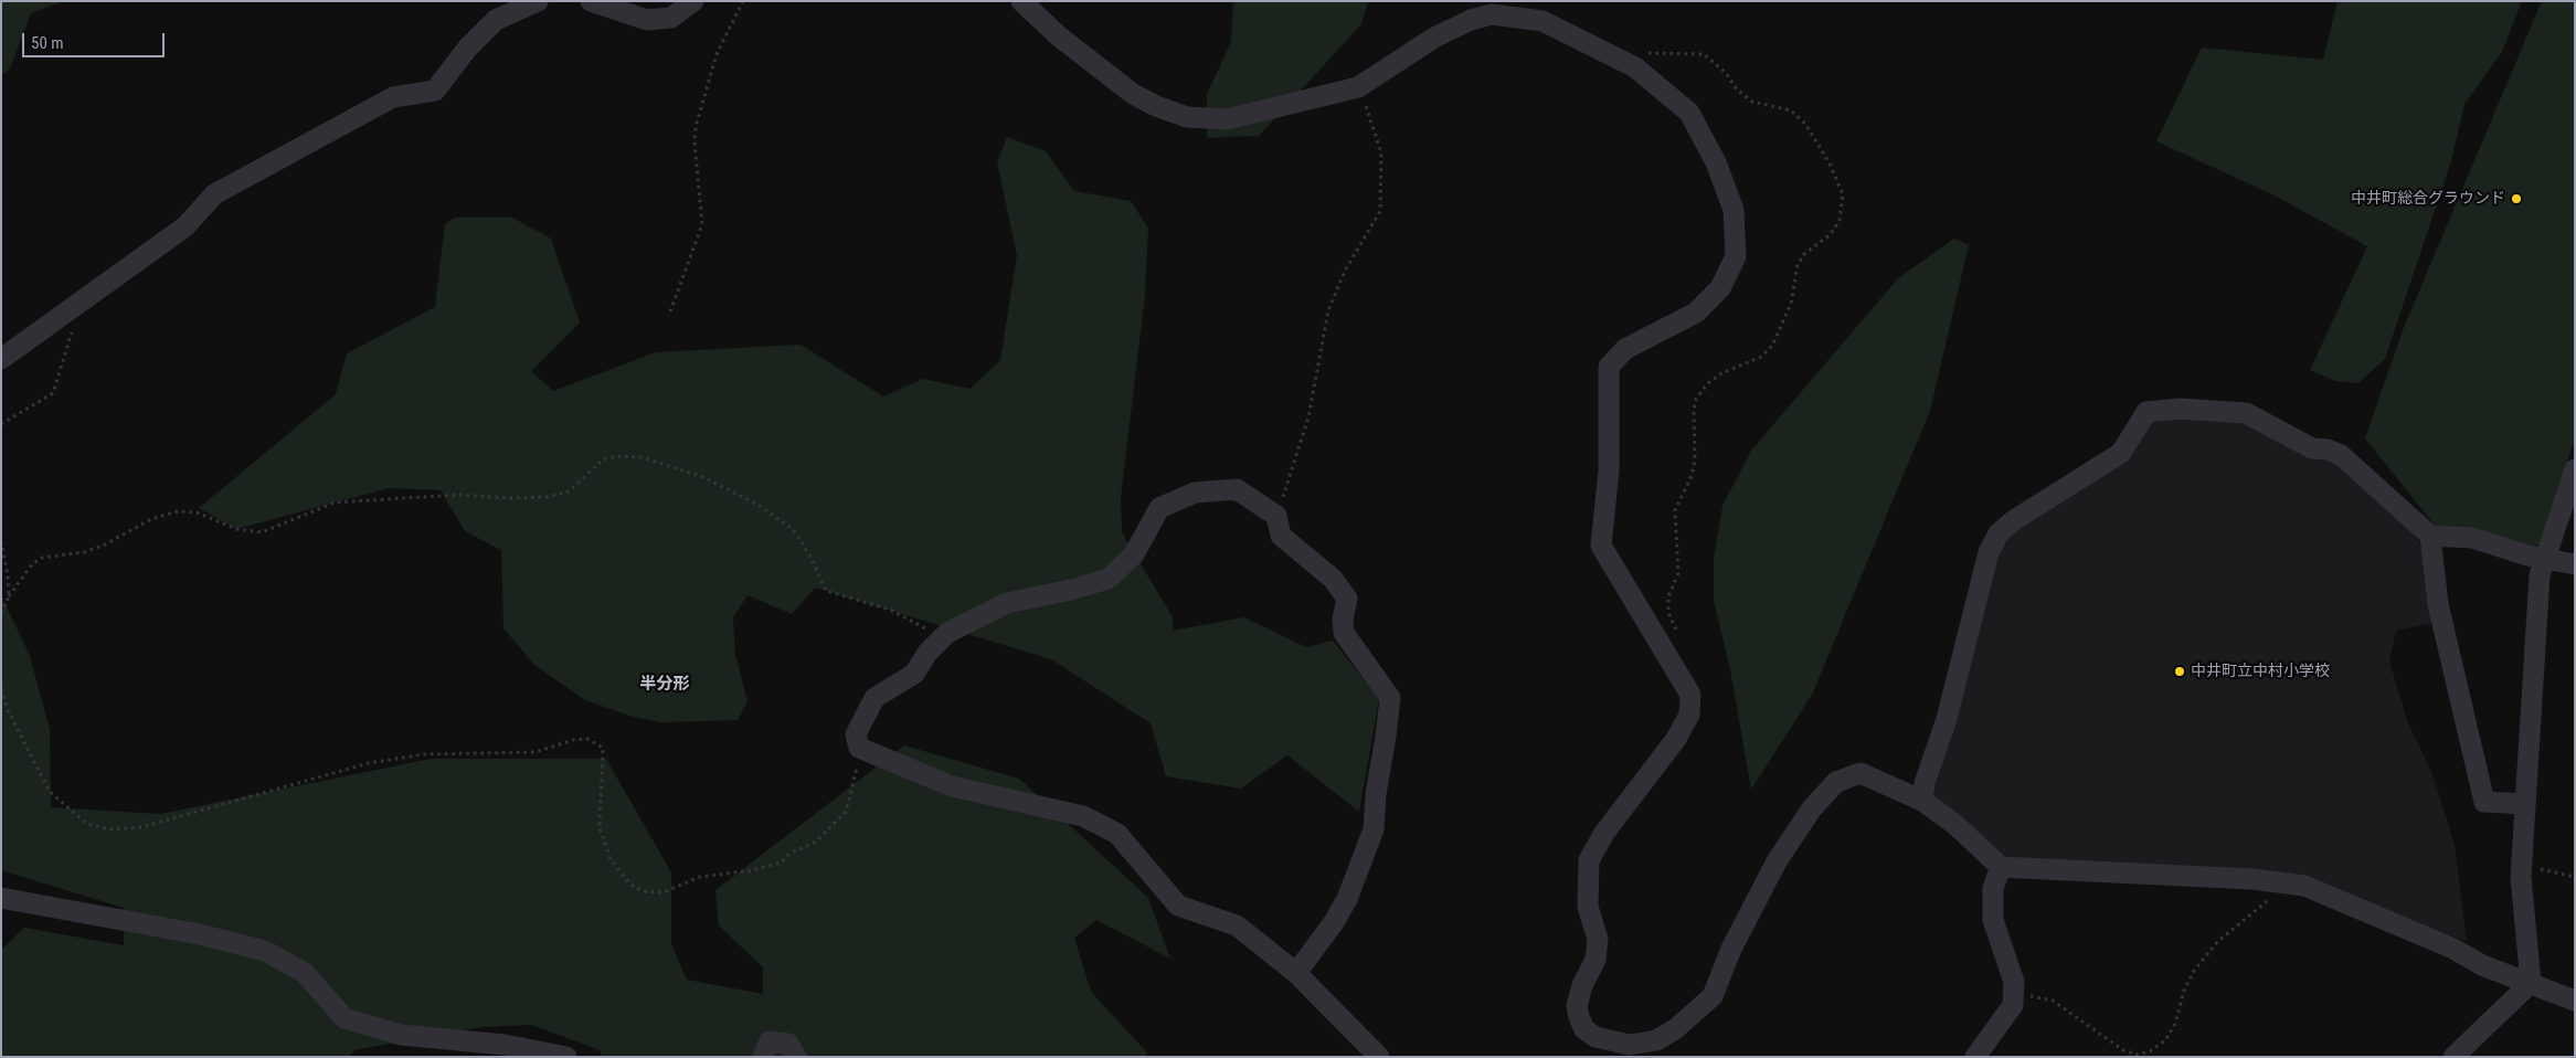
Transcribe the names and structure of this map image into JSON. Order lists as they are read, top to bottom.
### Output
{
  "districts": ["半分形"],
  "places": ["中井町総合グラウンド", "中井町立中村小学校"],
  "scale_bar": "50 m"
}
